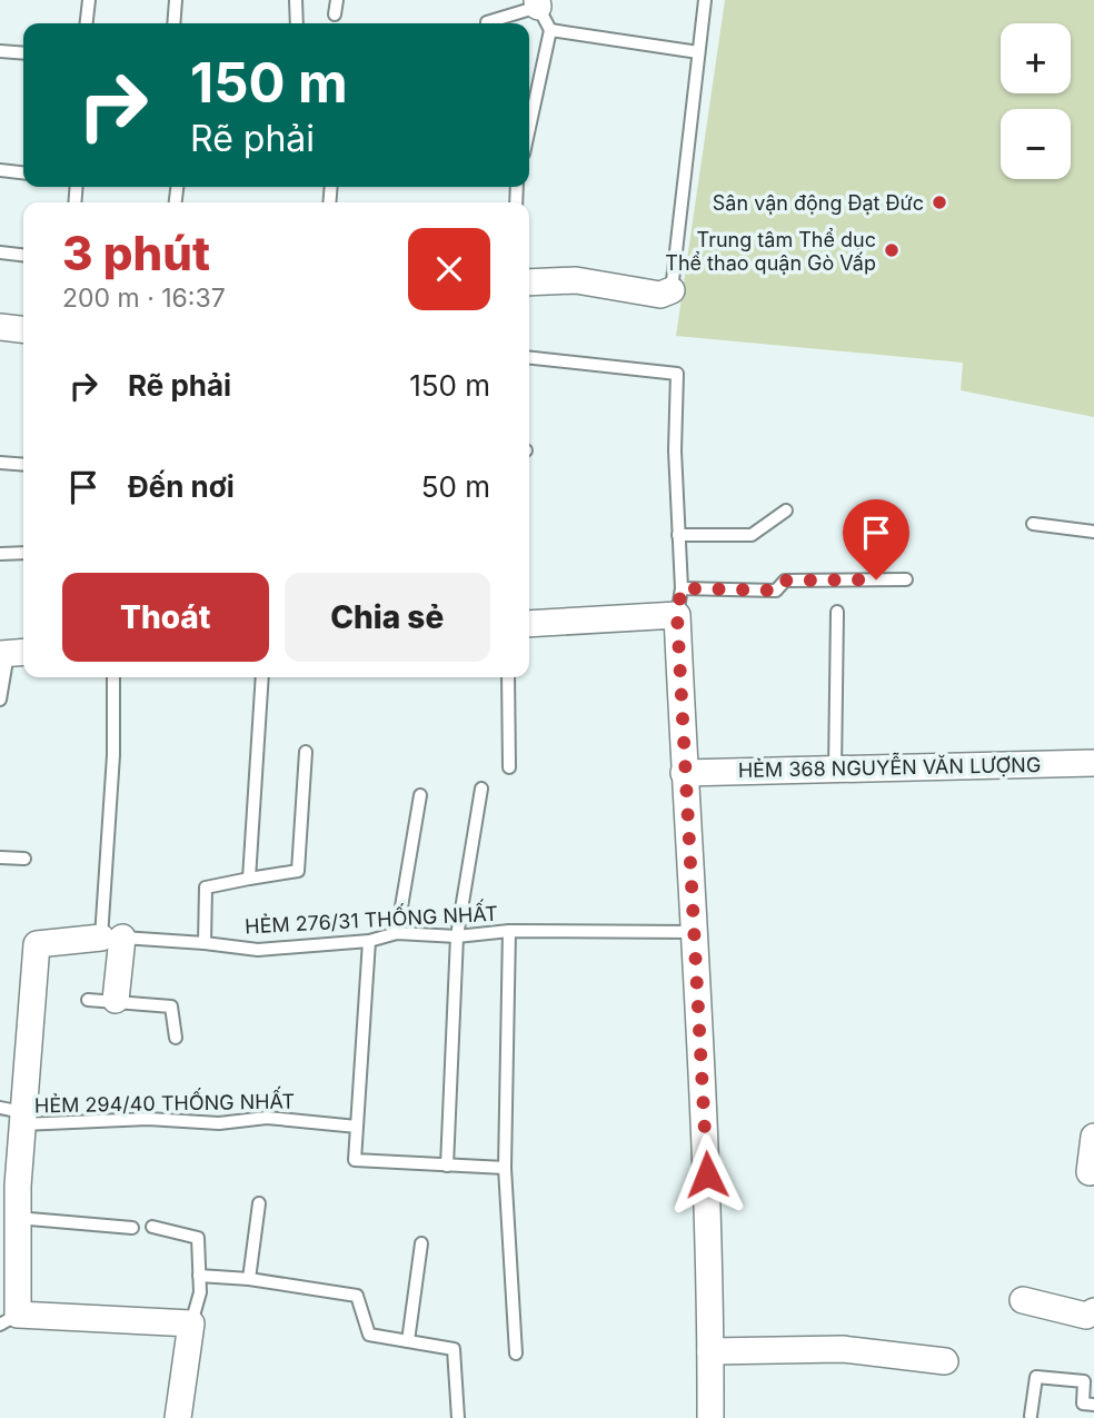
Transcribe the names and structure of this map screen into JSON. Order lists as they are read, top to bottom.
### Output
{
  "streets": {
    "street": ["HẺM 368 NGUYỄN VĂN LƯỢNG"],
    "lane": ["HẺM 276/31 THỐNG NHẤT", "HẺM 294/40 THỐNG NHẤT"]
  },
  "places": ["Sân vận động Đạt Đức", "Trung tâm Thể dục Thể thao quận Gò Vấp"],
  "page": {
    "map_buttons": ["+", "−"],
    "turn": ["150 m", "Rẽ phải"],
    "heading": ["3 phút", "200 m · 16:37"],
    "list": [
      {
        "name": "Rẽ phải",
        "value": "150 m"
      },
      {
        "name": "Đến nơi",
        "value": "50 m"
      }
    ],
    "buttons": ["Thoát", "Chia sẻ"]
  }
}
